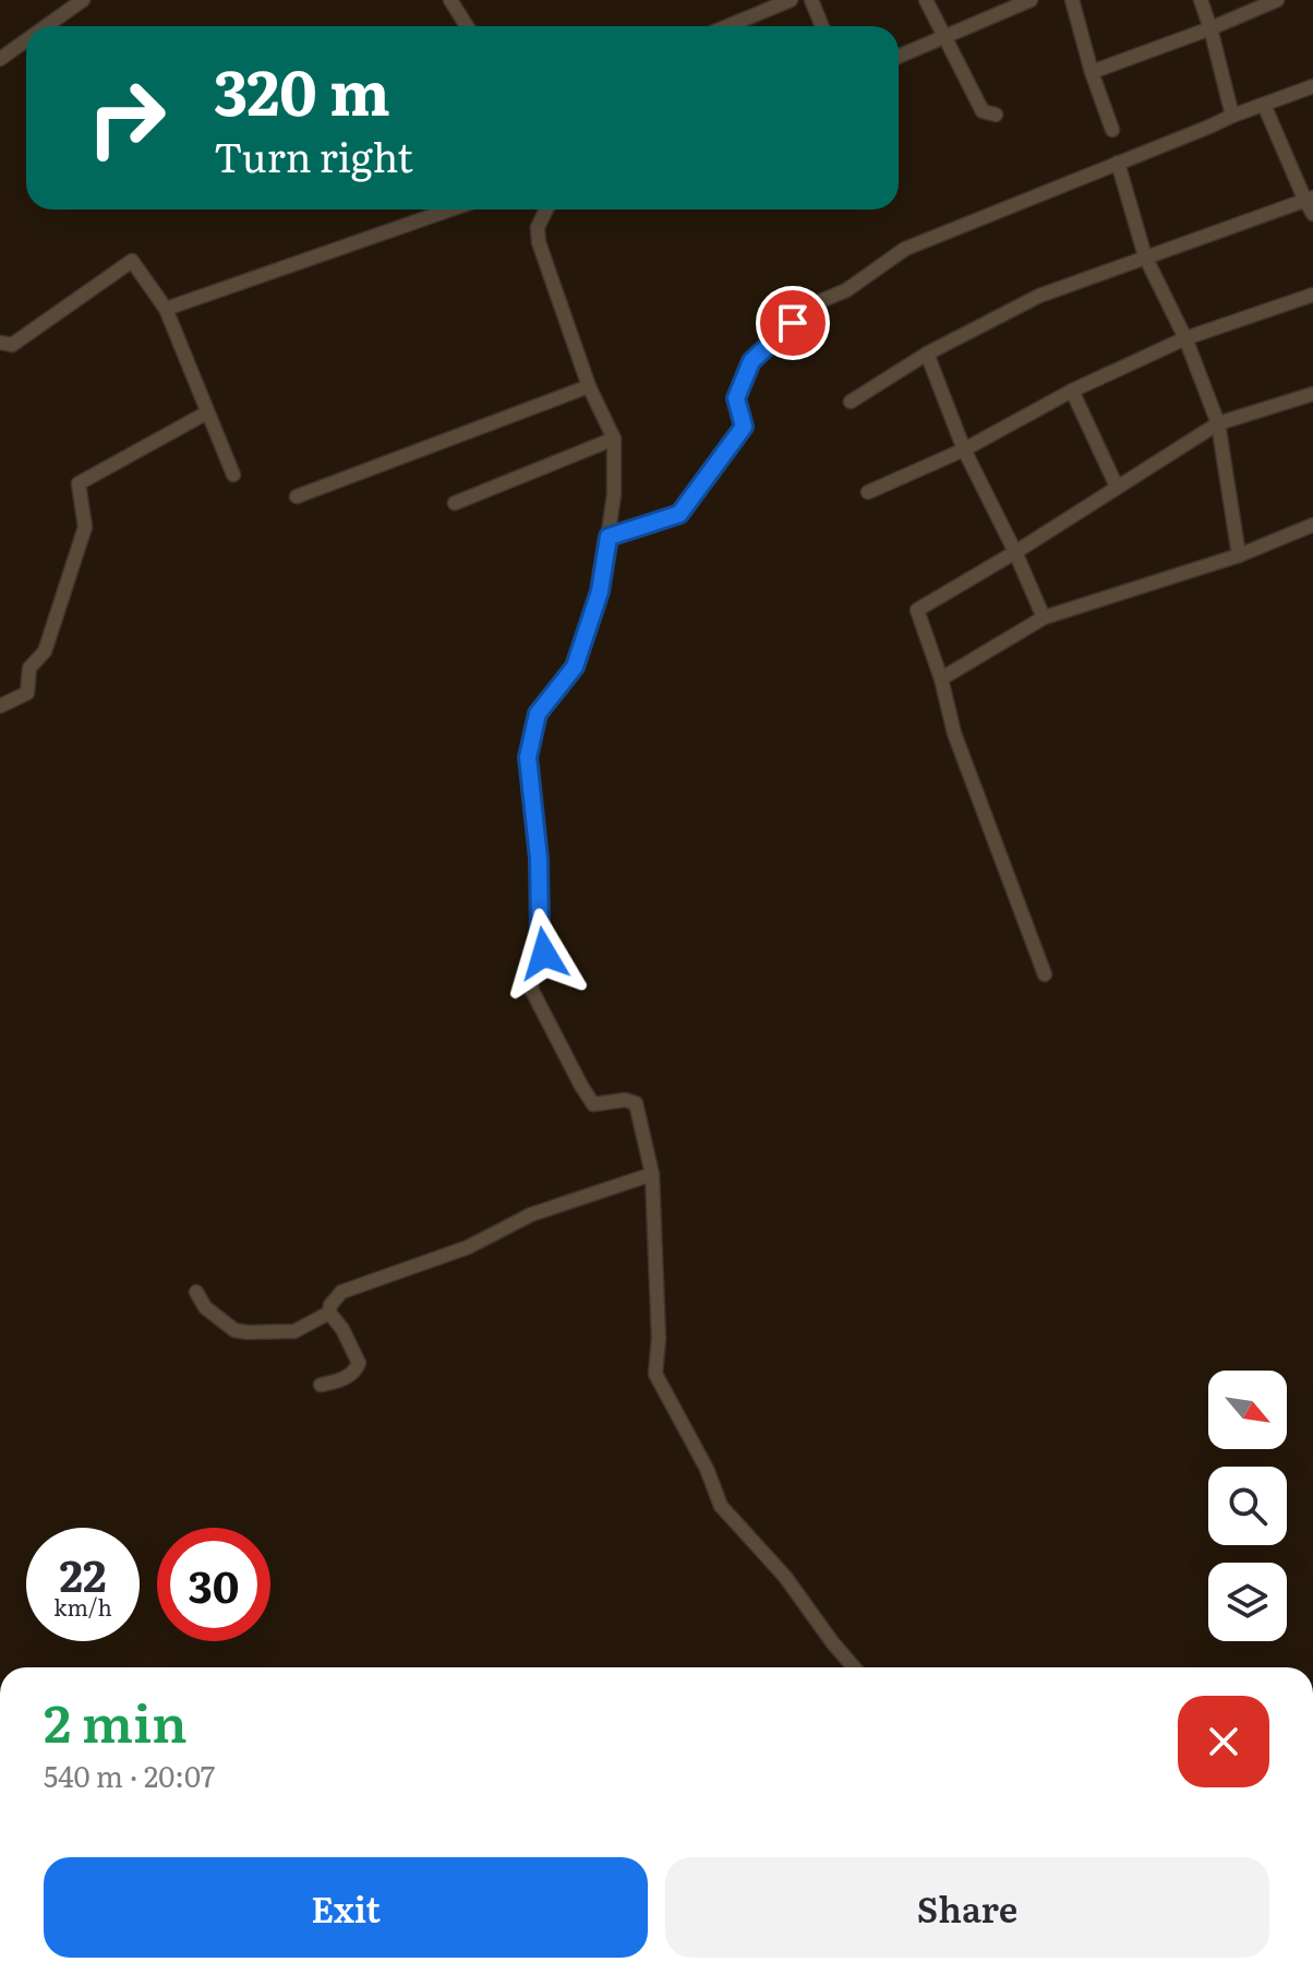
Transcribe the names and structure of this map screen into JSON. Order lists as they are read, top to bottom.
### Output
{
  "north": "bottom right",
  "page": {
    "turn": ["320 m", "Turn right"],
    "speed": "22 km/h",
    "limit": "30",
    "heading": ["2 min", "540 m · 20:07"],
    "buttons": ["Exit", "Share"]
  }
}
